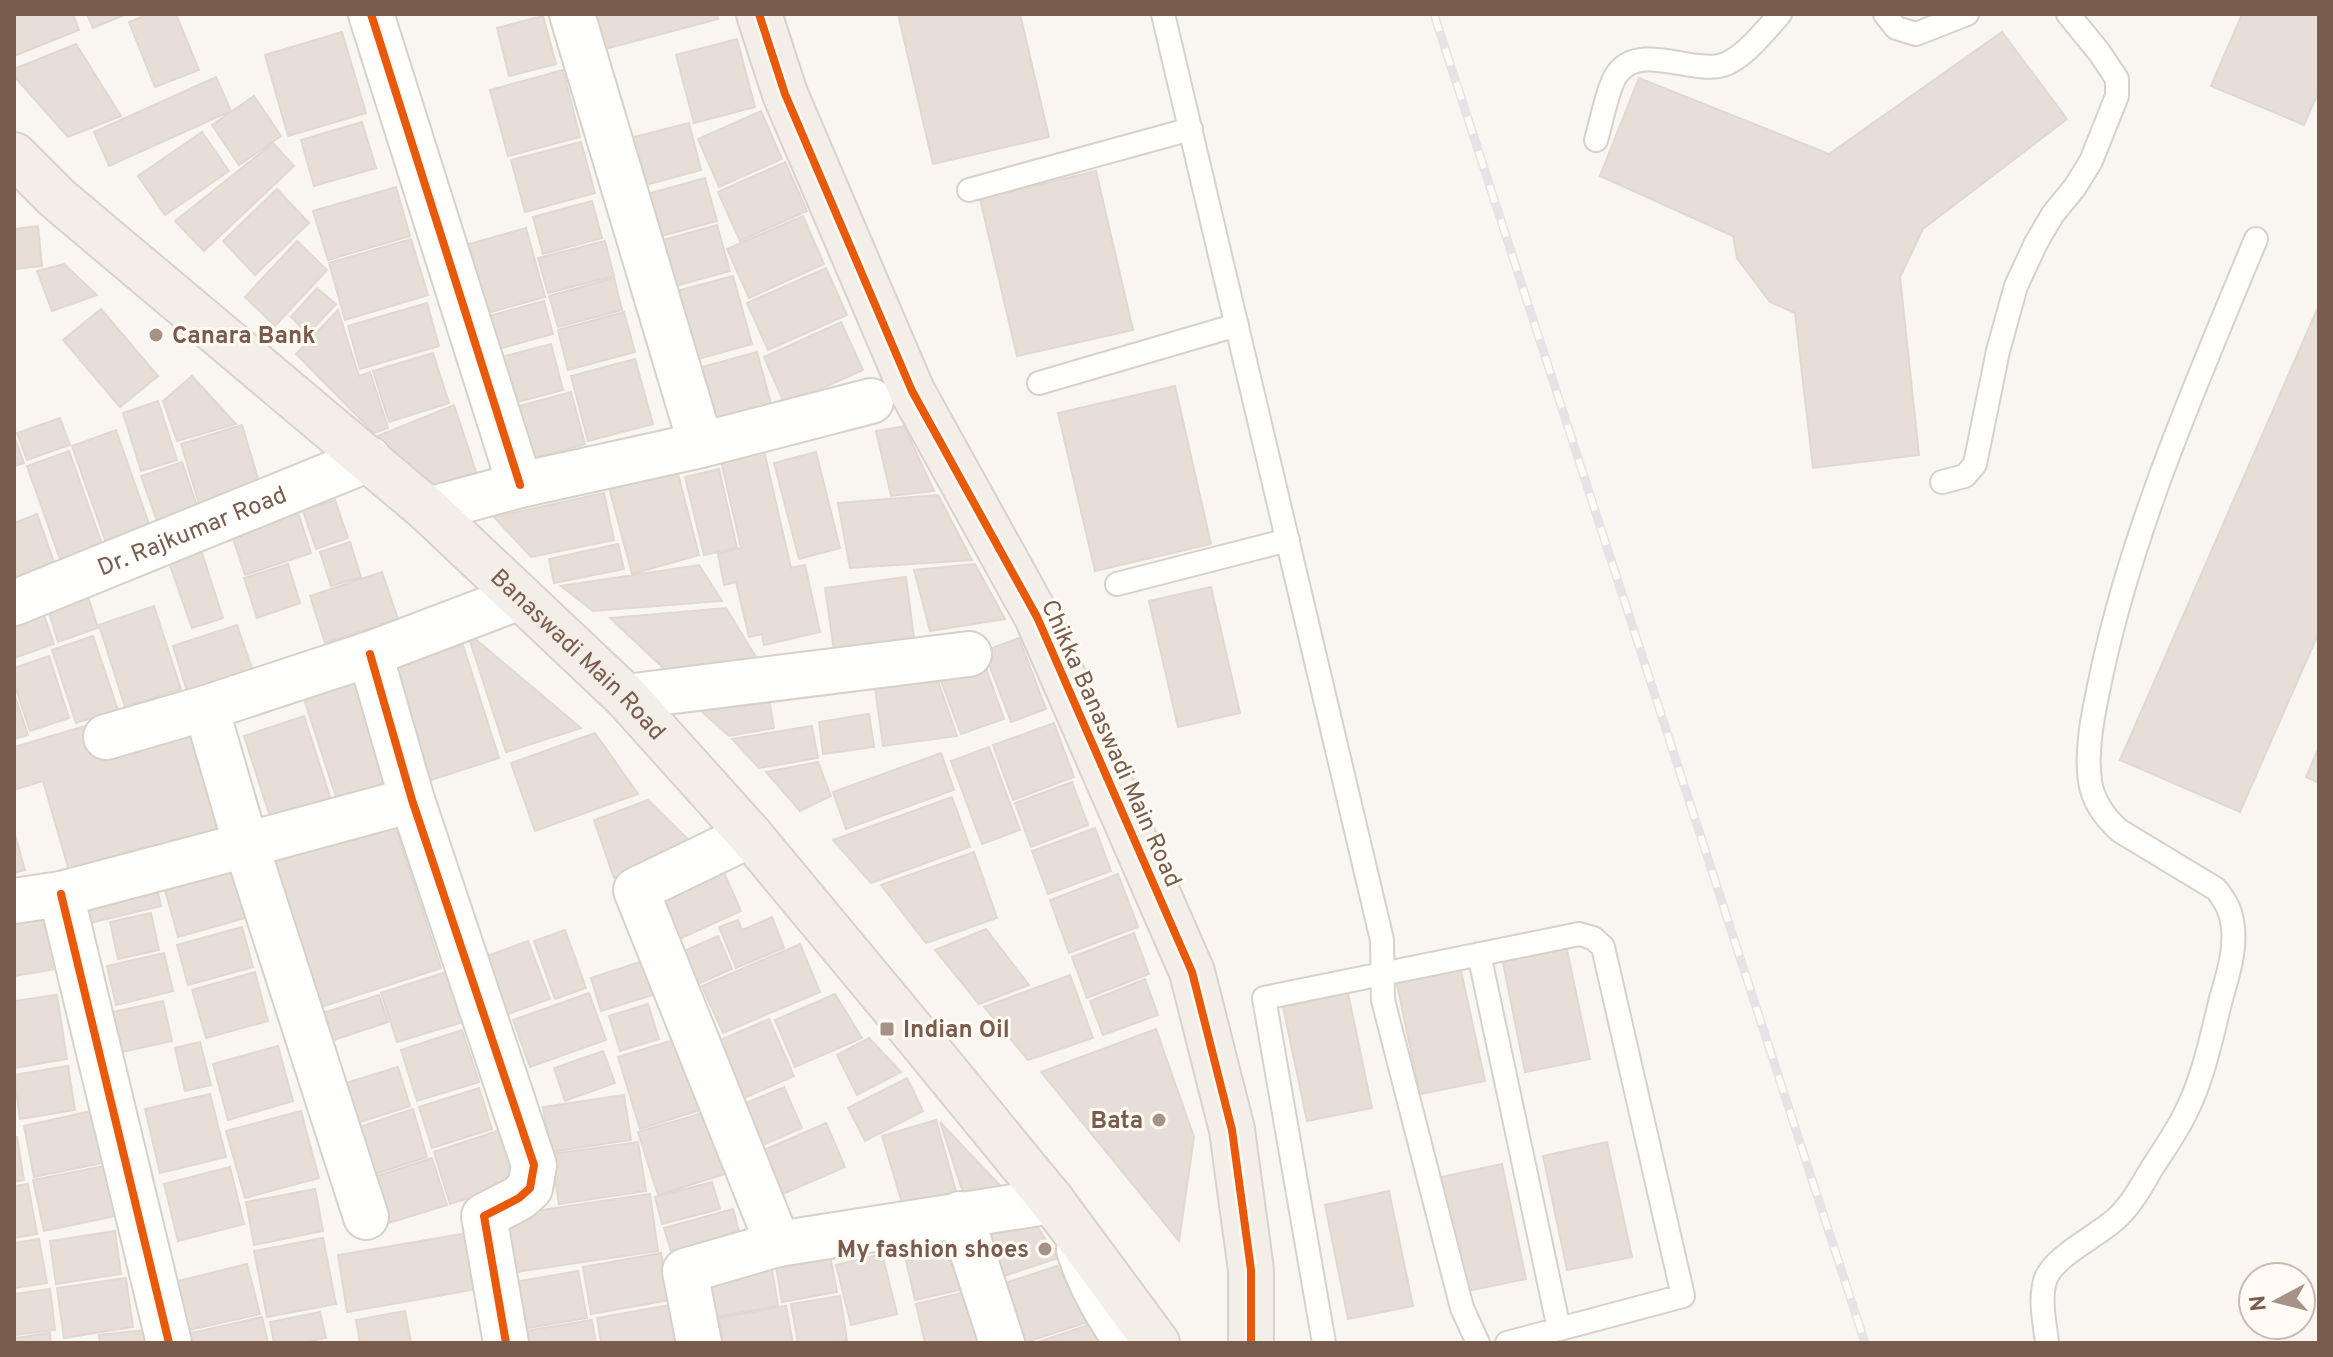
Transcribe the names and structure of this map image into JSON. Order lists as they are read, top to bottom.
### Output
{
  "streets": {
    "main road": ["Banaswadi Main Road", "Chikka Banaswadi Main Road"],
    "street": ["Dr. Rajkumar Road"]
  },
  "crossings": [
    ["Dr. Rajkumar Road", "Banaswadi Main Road"]
  ],
  "places": {
    "other": ["Canara Bank", "Bata", "My fashion shoes"],
    "transit": ["Indian Oil"]
  },
  "north": "left"
}
